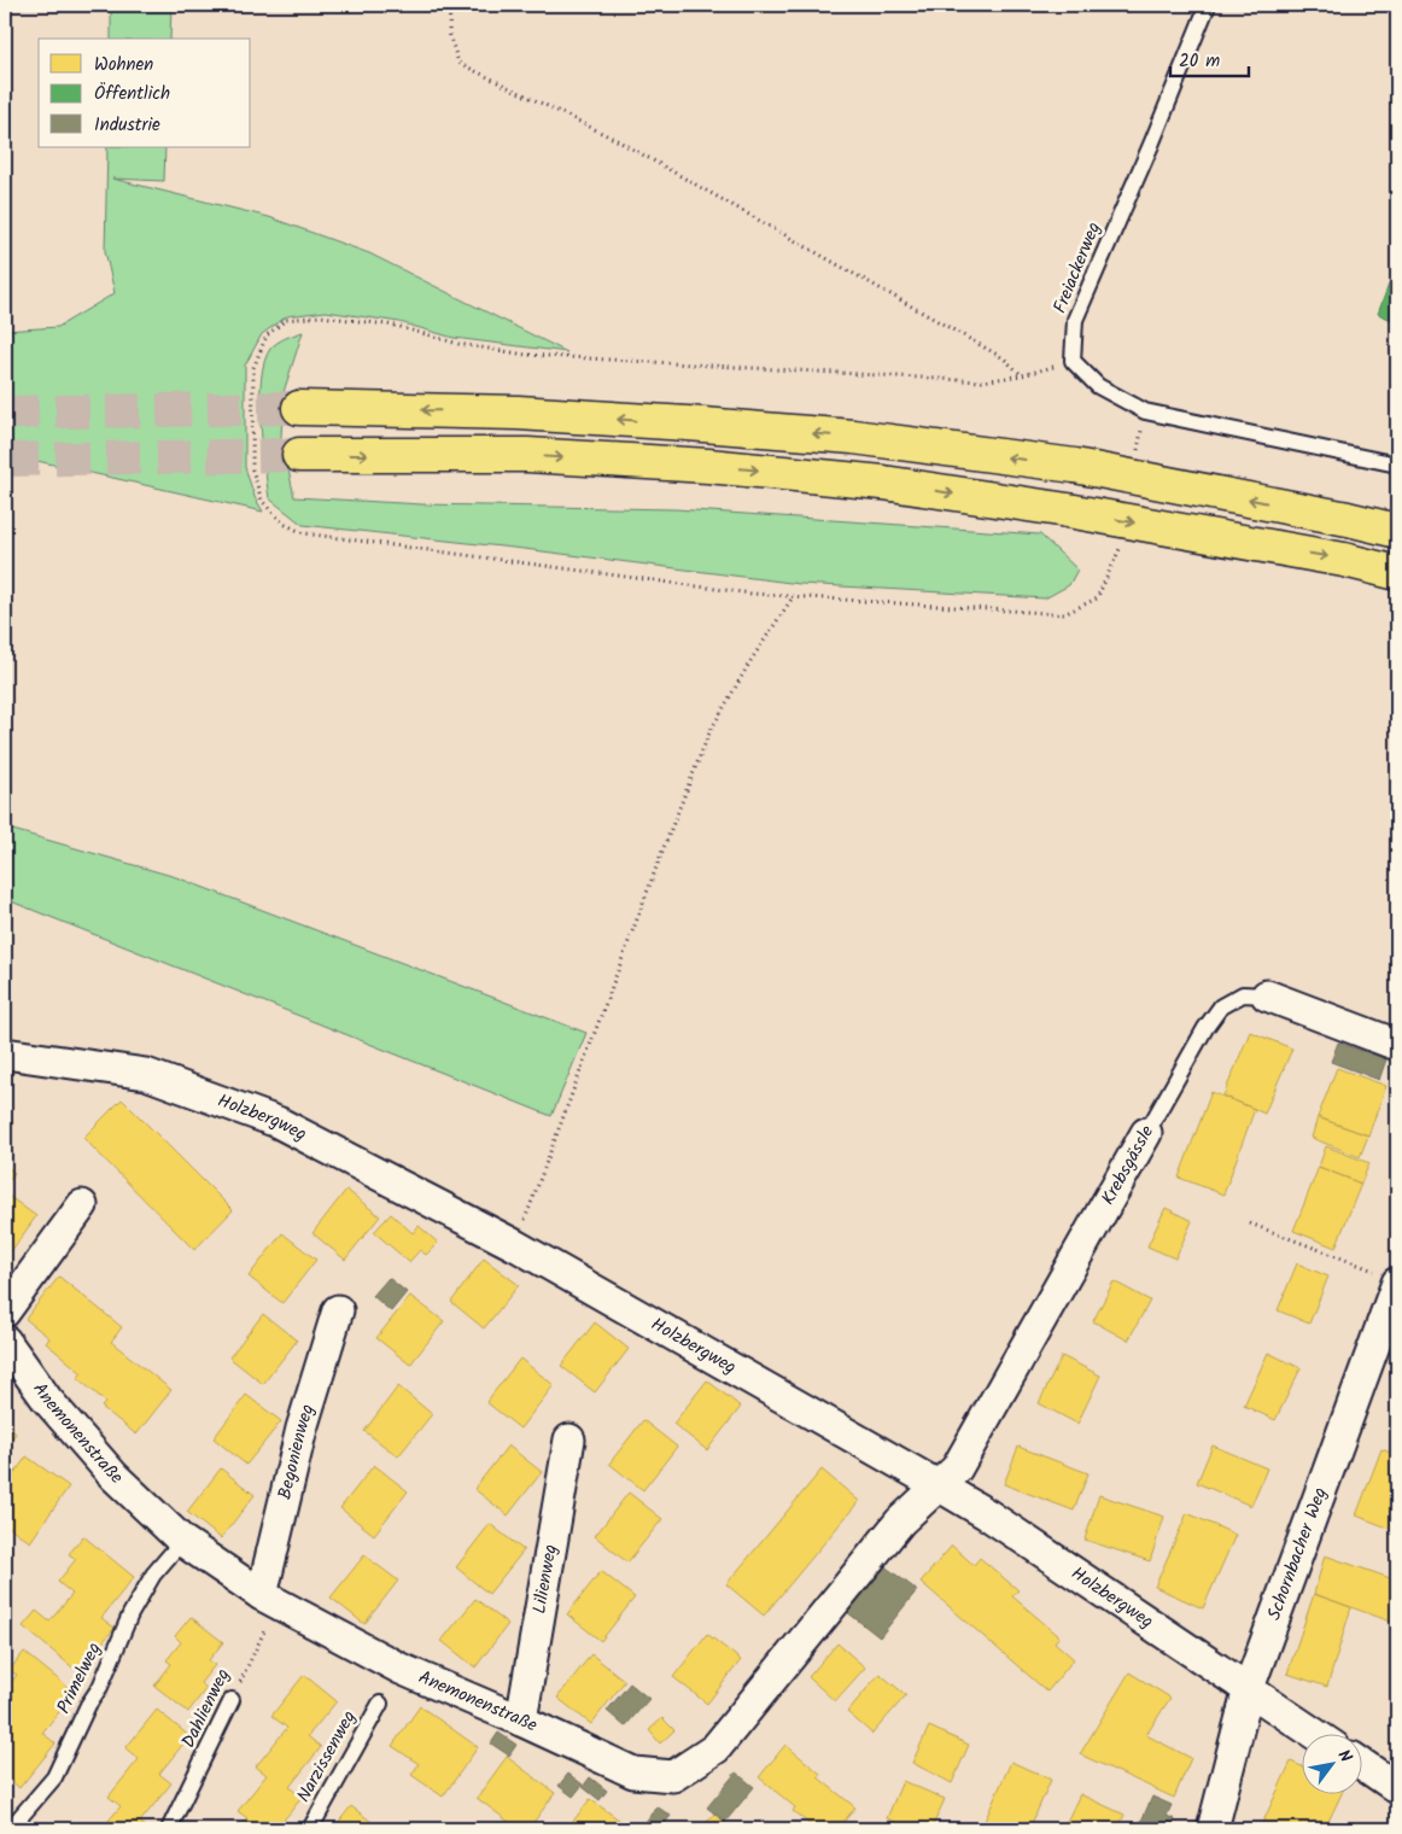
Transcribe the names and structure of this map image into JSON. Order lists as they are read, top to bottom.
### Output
{
  "streets": {
    "street": [
      "Holzbergweg",
      "Krebsgässle",
      "Anemonenstraße",
      "Begonienweg",
      "Schornbacher Weg",
      "Lilienweg"
    ],
    "lane": [
      "Freiackerweg",
      "Primelweg",
      "Dahlienweg",
      "Narzissenweg"
    ]
  },
  "crossings": [
    ["Holzbergweg", "Krebsgässle"],
    ["Holzbergweg", "Anemonenstraße"],
    ["Holzbergweg", "Schornbacher Weg"],
    ["Krebsgässle", "Anemonenstraße"],
    ["Anemonenstraße", "Begonienweg"],
    ["Anemonenstraße", "Lilienweg"],
    ["Anemonenstraße", "Primelweg"],
    ["Anemonenstraße", "Dahlienweg"],
    ["Begonienweg", "Dahlienweg"]
  ],
  "legend": ["Wohnen", "Öffentlich", "Industrie"],
  "scale_bar": "20 m",
  "north": "top right"
}
